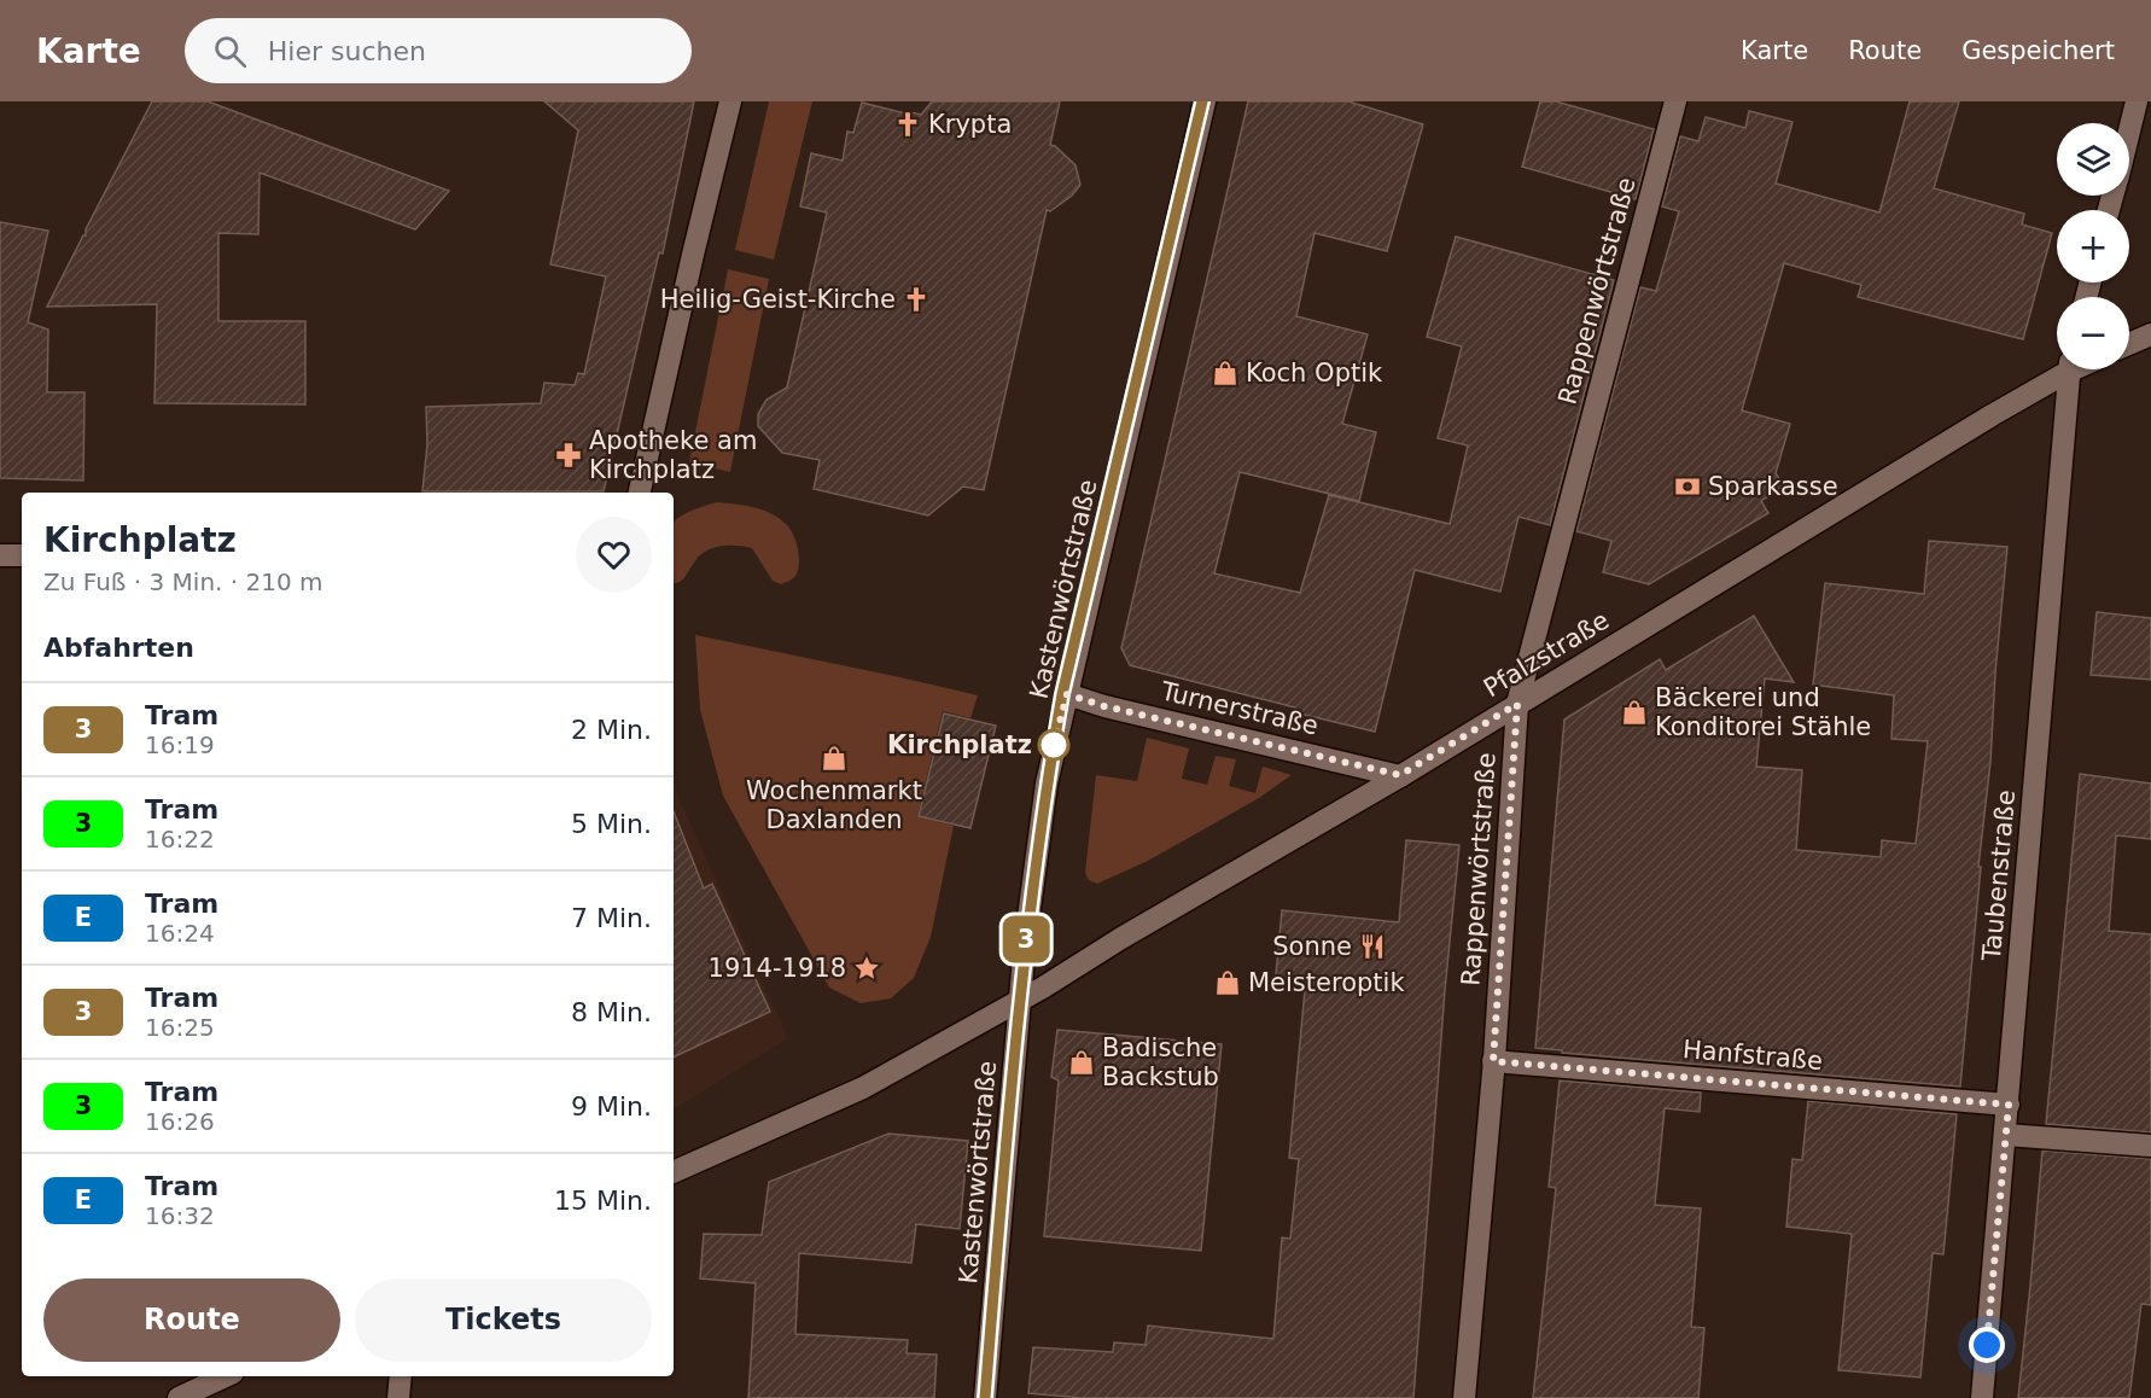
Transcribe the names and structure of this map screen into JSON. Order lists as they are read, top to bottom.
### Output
{
  "streets": {
    "street": [
      "Rappenwörtstraße",
      "Kastenwörtstraße",
      "Pfalzstraße",
      "Turnerstraße",
      "Taubenstraße",
      "Hanfstraße"
    ]
  },
  "crossings": [
    ["Rappenwörtstraße", "Pfalzstraße"],
    ["Rappenwörtstraße", "Hanfstraße"],
    ["Kastenwörtstraße", "Pfalzstraße"],
    ["Kastenwörtstraße", "Turnerstraße"],
    ["Pfalzstraße", "Turnerstraße"],
    ["Taubenstraße", "Hanfstraße"]
  ],
  "places": {
    "church": ["Krypta", "Heilig-Geist-Kirche"],
    "shop": [
      "Koch Optik",
      "Bäckerei und Konditorei Stähle",
      "Wochenmarkt Daxlanden",
      "Meisteroptik",
      "Badische Backstub"
    ],
    "pharmacy": ["Apotheke am Kirchplatz"],
    "bank": ["Sparkasse"],
    "other": ["Kirchplatz"],
    "restaurant": ["Sonne"],
    "place": ["1914-1918"]
  },
  "lines": ["tram line 3"],
  "page": {
    "header": "Karte",
    "search": "Hier suchen",
    "nav": ["Karte", "Route", "Gespeichert"],
    "on_map": "3",
    "map_buttons": ["+", "−"],
    "heading": [
      ["Kirchplatz", "Zu Fuß · 3 Min. · 210 m"],
      "Abfahrten"
    ],
    "list": [
      {
        "mark": "3",
        "name": "Tram",
        "note": "16:19",
        "value": "2 Min."
      },
      {
        "mark": "3",
        "name": "Tram",
        "note": "16:22",
        "value": "5 Min."
      },
      {
        "mark": "E",
        "name": "Tram",
        "note": "16:24",
        "value": "7 Min."
      },
      {
        "mark": "3",
        "name": "Tram",
        "note": "16:25",
        "value": "8 Min."
      },
      {
        "mark": "3",
        "name": "Tram",
        "note": "16:26",
        "value": "9 Min."
      },
      {
        "mark": "E",
        "name": "Tram",
        "note": "16:32",
        "value": "15 Min."
      }
    ],
    "buttons": ["Route", "Tickets"]
  }
}
